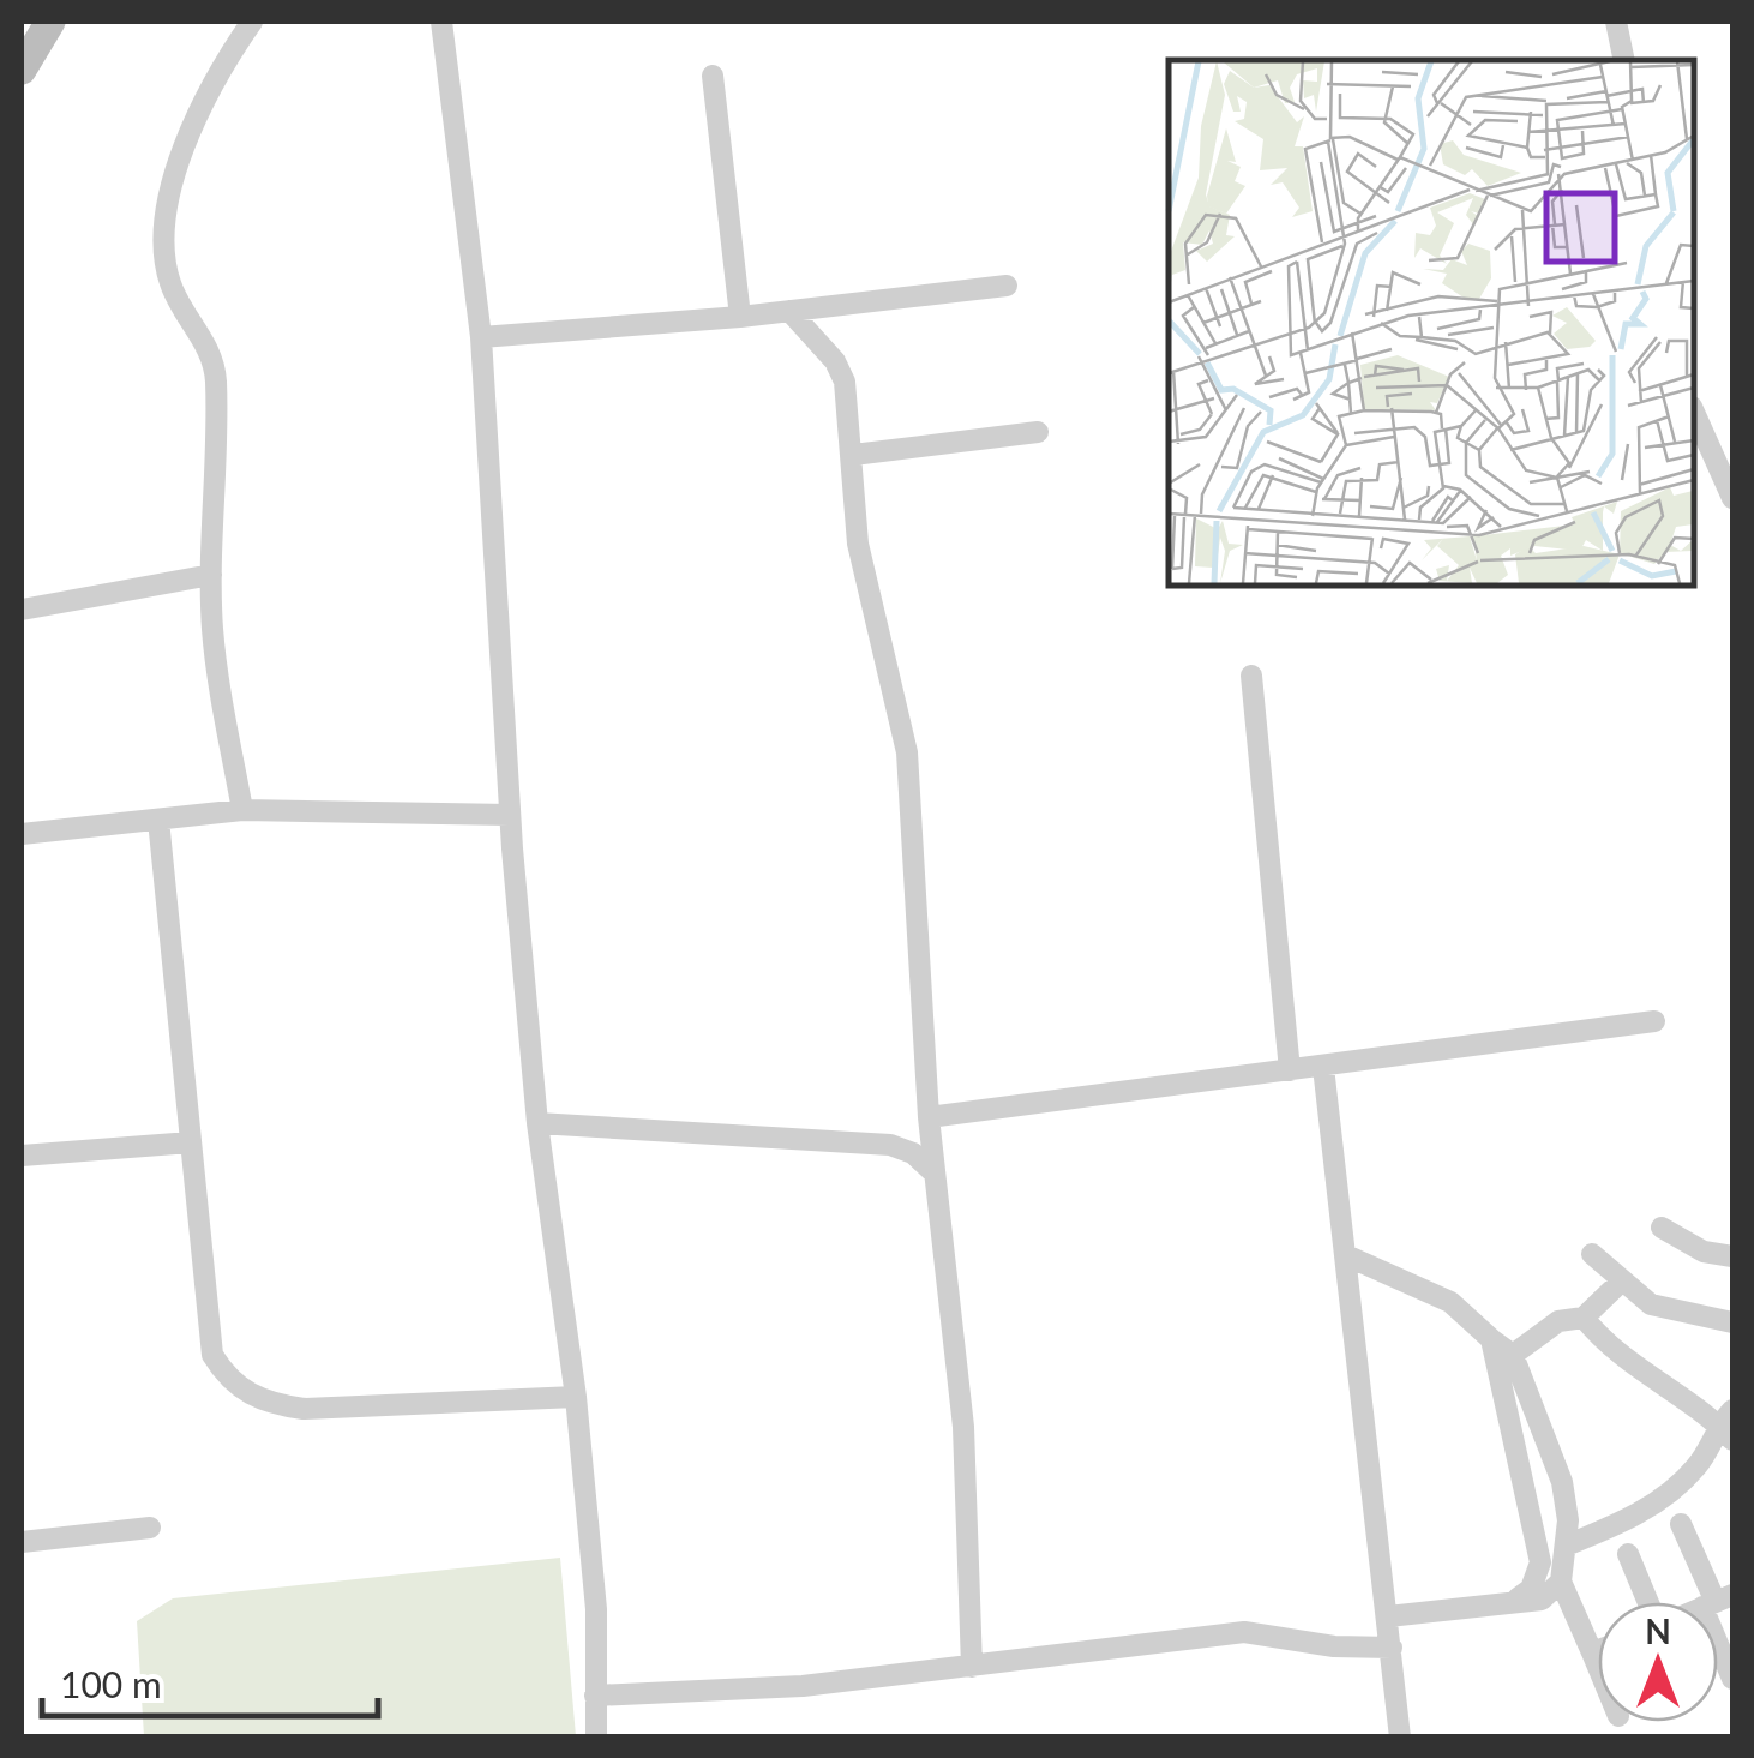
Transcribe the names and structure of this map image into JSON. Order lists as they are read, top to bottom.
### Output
{
  "scale_bar": "100 m",
  "north": "top"
}
